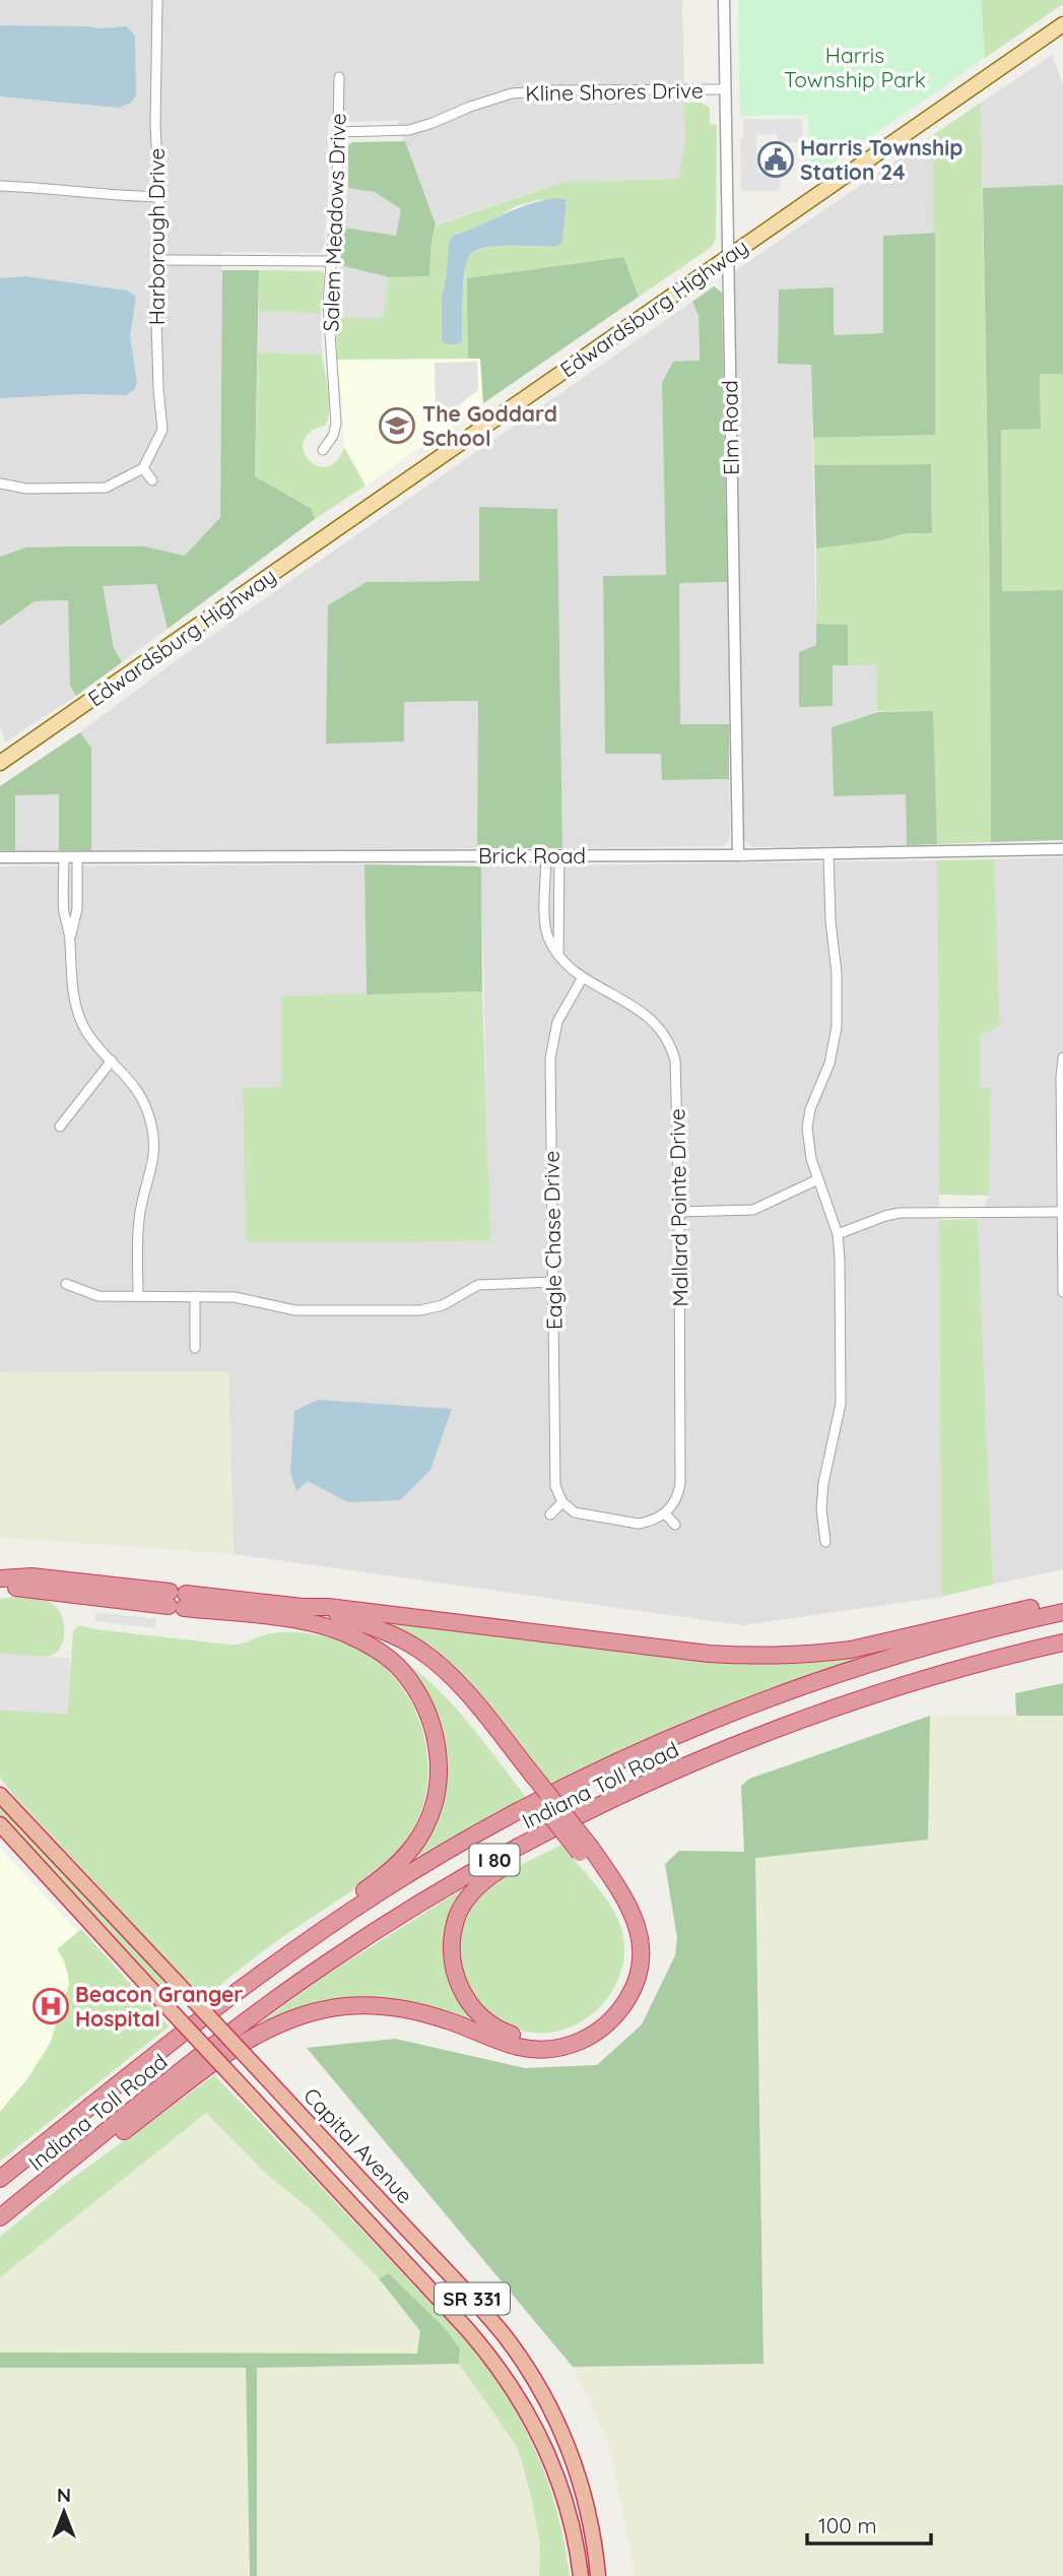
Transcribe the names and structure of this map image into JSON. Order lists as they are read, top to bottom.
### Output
{
  "streets": {
    "highway": [
      "Indiana Toll Road",
      "I 80",
      "Capital Avenue",
      "SR 331"
    ],
    "main road": ["Edwardsburg Highway"],
    "street": [
      "Kline Shores Drive",
      "Salem Meadows Drive",
      "Harborough Drive",
      "Elm Road",
      "Brick Road",
      "Mallard Pointe Drive",
      "Eagle Chase Drive"
    ]
  },
  "crossings": [
    ["Kline Shores Drive", "Salem Meadows Drive"],
    ["Kline Shores Drive", "Elm Road"],
    ["Edwardsburg Highway", "Elm Road"],
    ["Elm Road", "Brick Road"],
    ["Brick Road", "Mallard Pointe Drive"],
    ["Mallard Pointe Drive", "Eagle Chase Drive"]
  ],
  "parks": ["Harris Township Park"],
  "places": {
    "public building": ["Harris Township Station 24"],
    "school or university": ["The Goddard School"],
    "hospital": ["Beacon Granger Hospital"]
  },
  "scale_bar": "100 m",
  "north": "top"
}
